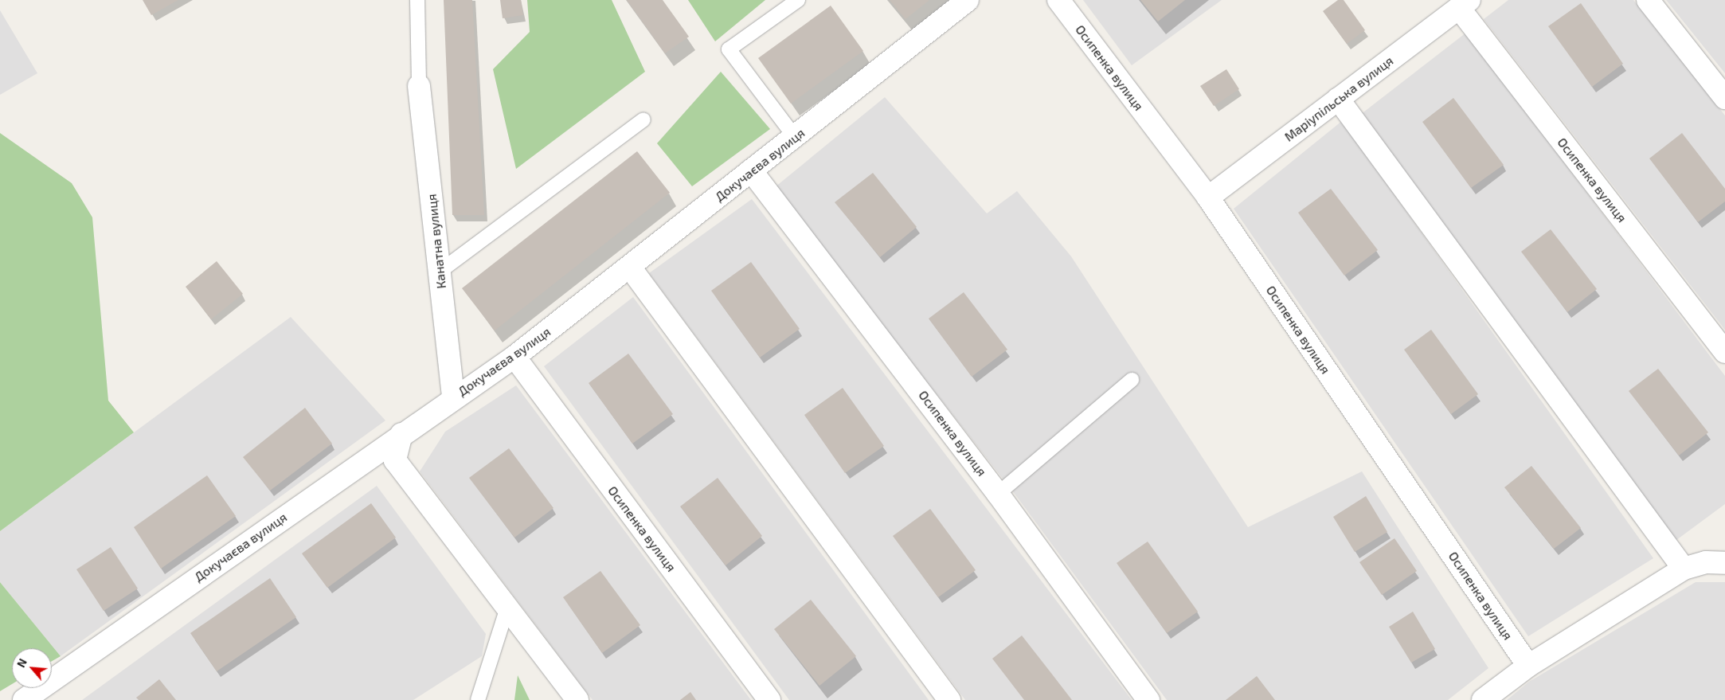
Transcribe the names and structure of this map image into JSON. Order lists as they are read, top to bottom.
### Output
{
  "streets": {
    "street": [
      "Осипенка вулиця",
      "Маріупільська вулиця",
      "Докучаєва вулиця",
      "Канатна вулиця"
    ]
  },
  "crossings": [
    ["Осипенка вулиця", "Маріупільська вулиця"],
    ["Осипенка вулиця", "Докучаєва вулиця"],
    ["Докучаєва вулиця", "Канатна вулиця"]
  ],
  "north": "top left"
}
